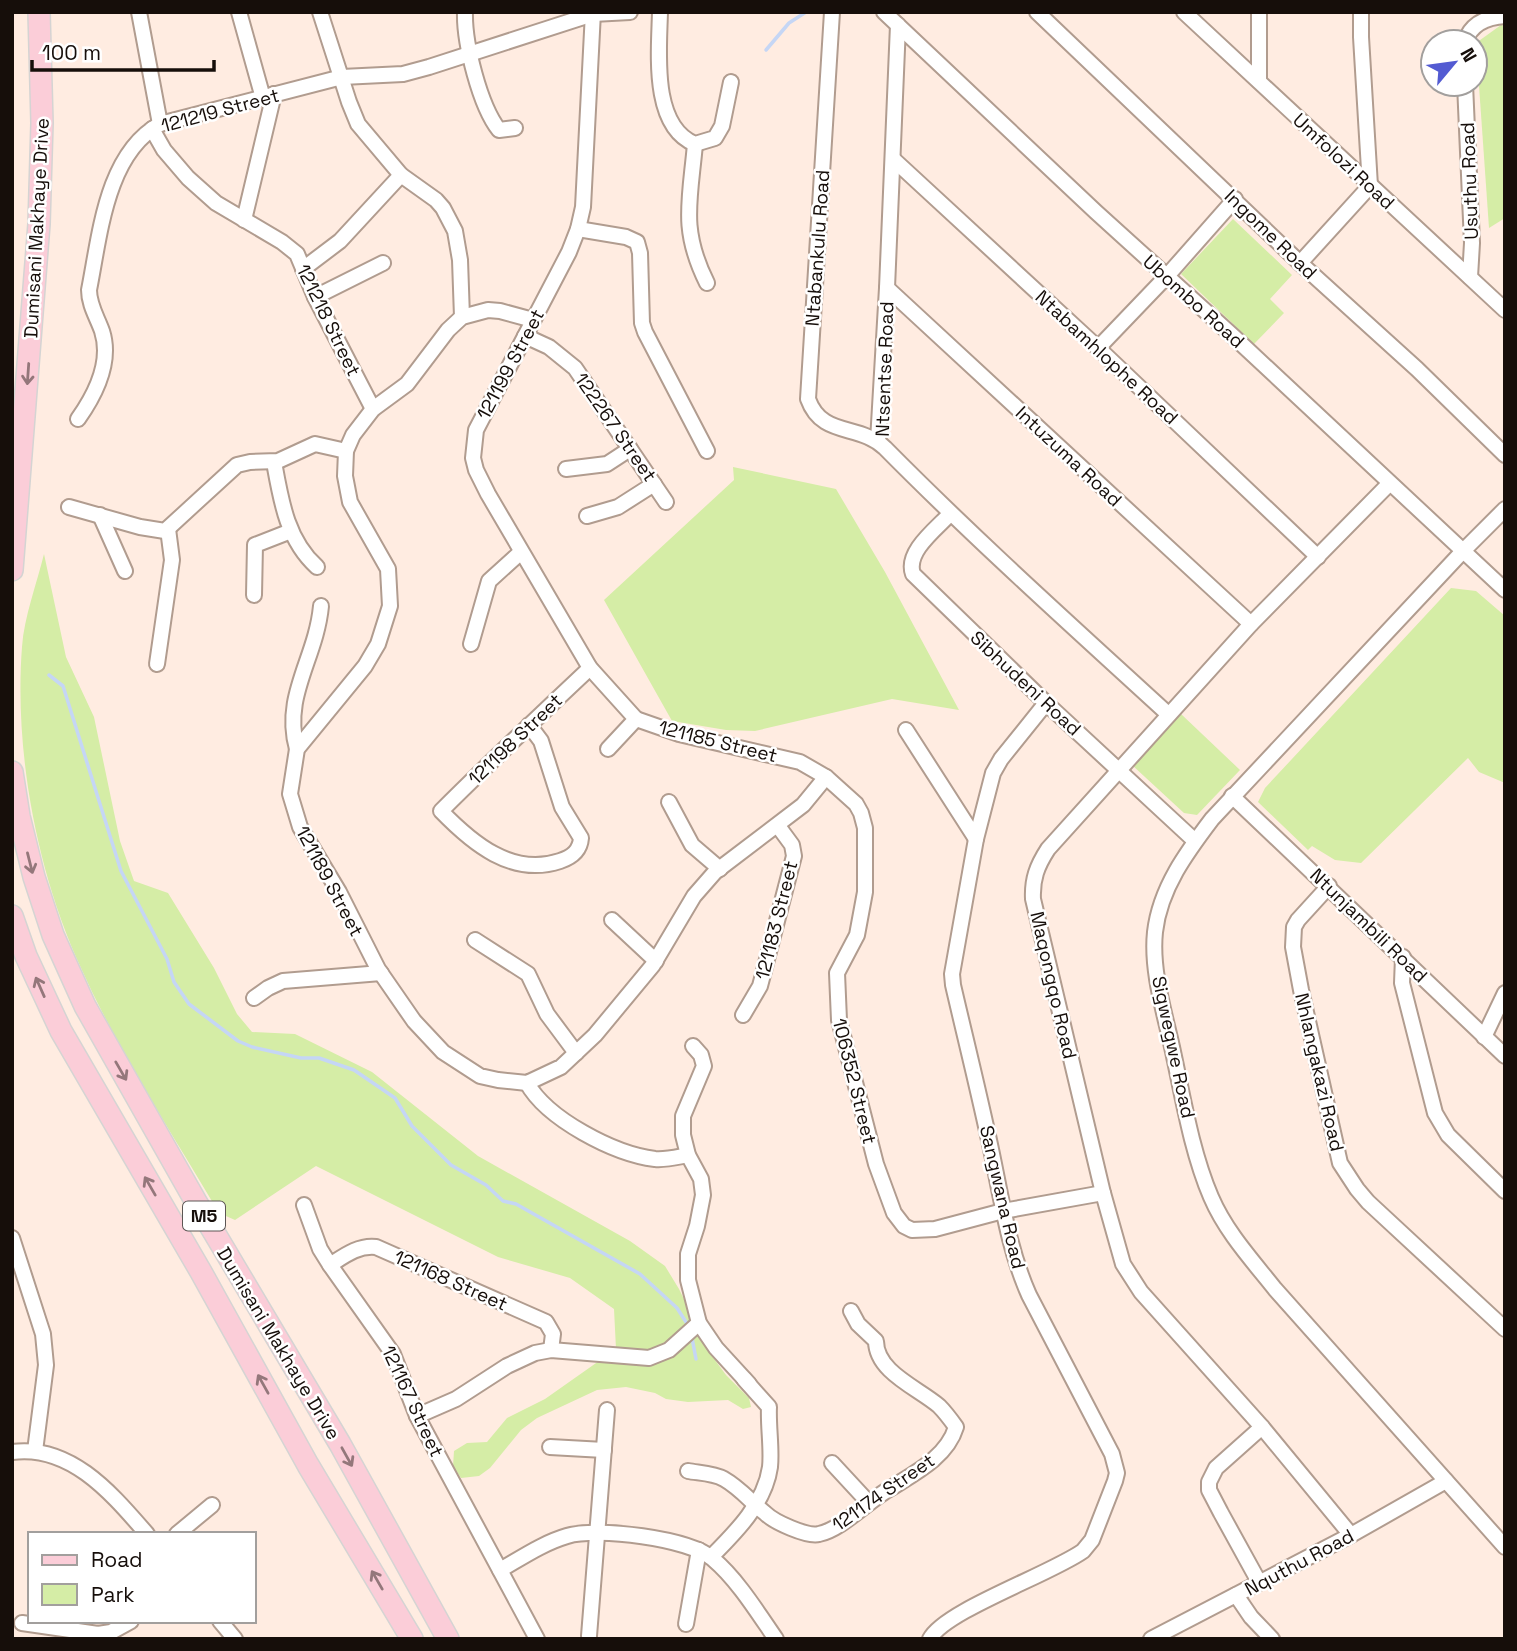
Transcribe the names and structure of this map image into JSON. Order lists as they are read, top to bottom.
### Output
{
  "streets": {
    "main road": ["Dumisani Makhaye Drive", "M5"],
    "street": [
      "121219 Street",
      "Umfolozi Road",
      "Usuthu Road",
      "Ingome Road",
      "Ntabankulu Road",
      "Ubombo Road",
      "121218 Street",
      "Ntabamhlophe Road",
      "121199 Street",
      "Ntsentse Road",
      "122267 Street",
      "Intuzuma Road",
      "Sibhudeni Road",
      "121198 Street",
      "121185 Street",
      "121189 Street",
      "121183 Street",
      "Ntunjambili Road",
      "Maqongqo Road",
      "Sigwegwe Road",
      "Nhlangakazi Road",
      "106352 Street",
      "Sangwana Road",
      "121168 Street",
      "121167 Street",
      "121174 Street",
      "Nquthu Road"
    ]
  },
  "crossings": [
    ["121219 Street", "121218 Street"],
    ["121219 Street", "121199 Street"],
    ["Umfolozi Road", "Usuthu Road"],
    ["Ntabankulu Road", "Ntsentse Road"],
    ["Ubombo Road", "Ntsentse Road"],
    ["Ubombo Road", "Maqongqo Road"],
    ["Ubombo Road", "Sigwegwe Road"],
    ["Ntabamhlophe Road", "Ntsentse Road"],
    ["Ntabamhlophe Road", "Maqongqo Road"],
    ["121199 Street", "122267 Street"],
    ["121199 Street", "121198 Street"],
    ["121199 Street", "121185 Street"],
    ["Ntsentse Road", "Intuzuma Road"],
    ["Ntsentse Road", "Sibhudeni Road"],
    ["Ntsentse Road", "Maqongqo Road"],
    ["Intuzuma Road", "Maqongqo Road"],
    ["Sibhudeni Road", "Maqongqo Road"],
    ["Sibhudeni Road", "Sigwegwe Road"],
    ["Sibhudeni Road", "Sangwana Road"],
    ["121185 Street", "106352 Street"],
    ["Ntunjambili Road", "Sigwegwe Road"],
    ["Ntunjambili Road", "Nhlangakazi Road"],
    ["Maqongqo Road", "106352 Street"],
    ["Maqongqo Road", "Nquthu Road"],
    ["Sigwegwe Road", "Nquthu Road"],
    ["106352 Street", "Sangwana Road"],
    ["121168 Street", "121167 Street"]
  ],
  "legend": ["Road", "Park"],
  "scale_bar": "100 m",
  "north": "top right"
}
